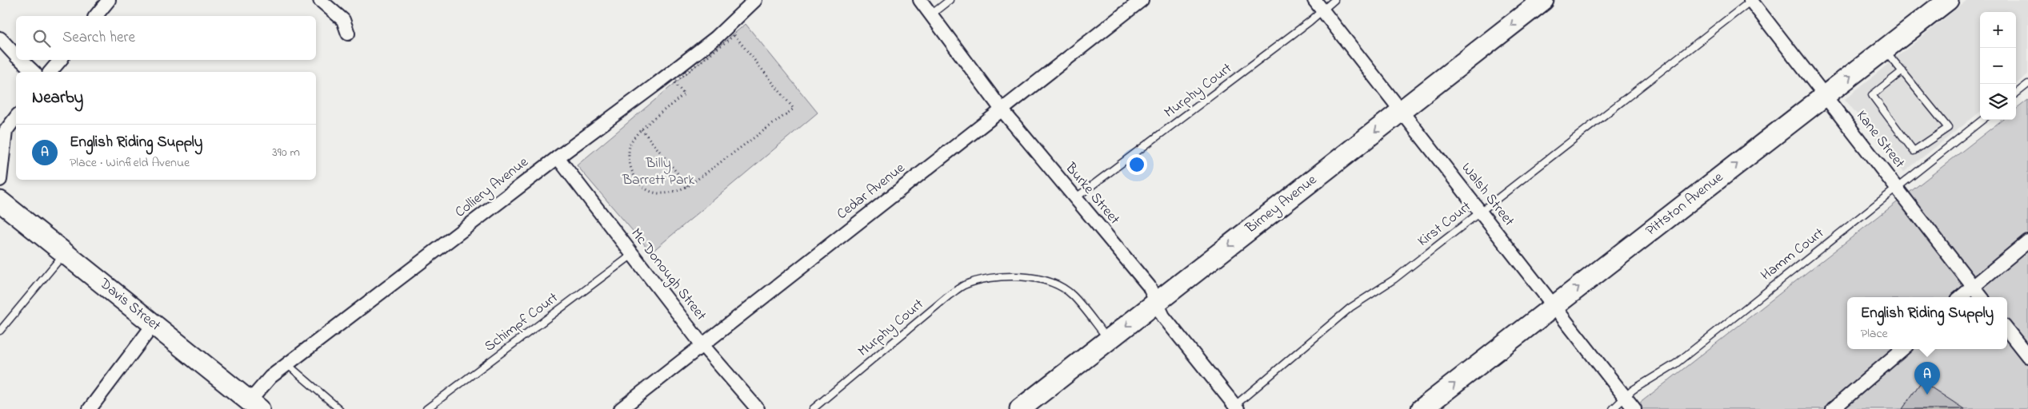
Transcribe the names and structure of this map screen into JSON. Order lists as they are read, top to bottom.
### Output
{
  "streets": {
    "main road": ["Birney Avenue", "Pittston Avenue", "Davis Street"],
    "street": [
      "Kane Street",
      "Colliery Avenue",
      "Cedar Avenue",
      "Burke Street",
      "Walsh Street",
      "Mc Donough Street"
    ],
    "lane": [
      "Murphy Court",
      "Kirst Court",
      "Hamm Court",
      "Schimpf Court"
    ]
  },
  "crossings": [
    ["Murphy Court", "Burke Street"],
    ["Murphy Court", "Walsh Street"],
    ["Murphy Court", "Birney Avenue"],
    ["Kane Street", "Pittston Avenue"],
    ["Kane Street", "Kirst Court"],
    ["Kane Street", "Hamm Court"],
    ["Colliery Avenue", "Mc Donough Street"],
    ["Colliery Avenue", "Davis Street"],
    ["Cedar Avenue", "Burke Street"],
    ["Cedar Avenue", "Mc Donough Street"],
    ["Burke Street", "Birney Avenue"],
    ["Burke Street", "Kirst Court"],
    ["Walsh Street", "Birney Avenue"],
    ["Walsh Street", "Pittston Avenue"],
    ["Walsh Street", "Kirst Court"],
    ["Walsh Street", "Hamm Court"],
    ["Mc Donough Street", "Schimpf Court"]
  ],
  "one_way": ["Birney Avenue", "Pittston Avenue"],
  "parks": ["Billy Barrett Park"],
  "page": {
    "map_buttons": ["+", "−"],
    "search": "Search here",
    "heading": "Nearby",
    "list": [
      {
        "mark": "A",
        "name": "English Riding Supply",
        "note": "Place · Winfield Avenue",
        "value": "390 m"
      }
    ],
    "popup": ["English Riding Supply", "Place"],
    "pins": "A"
  }
}
